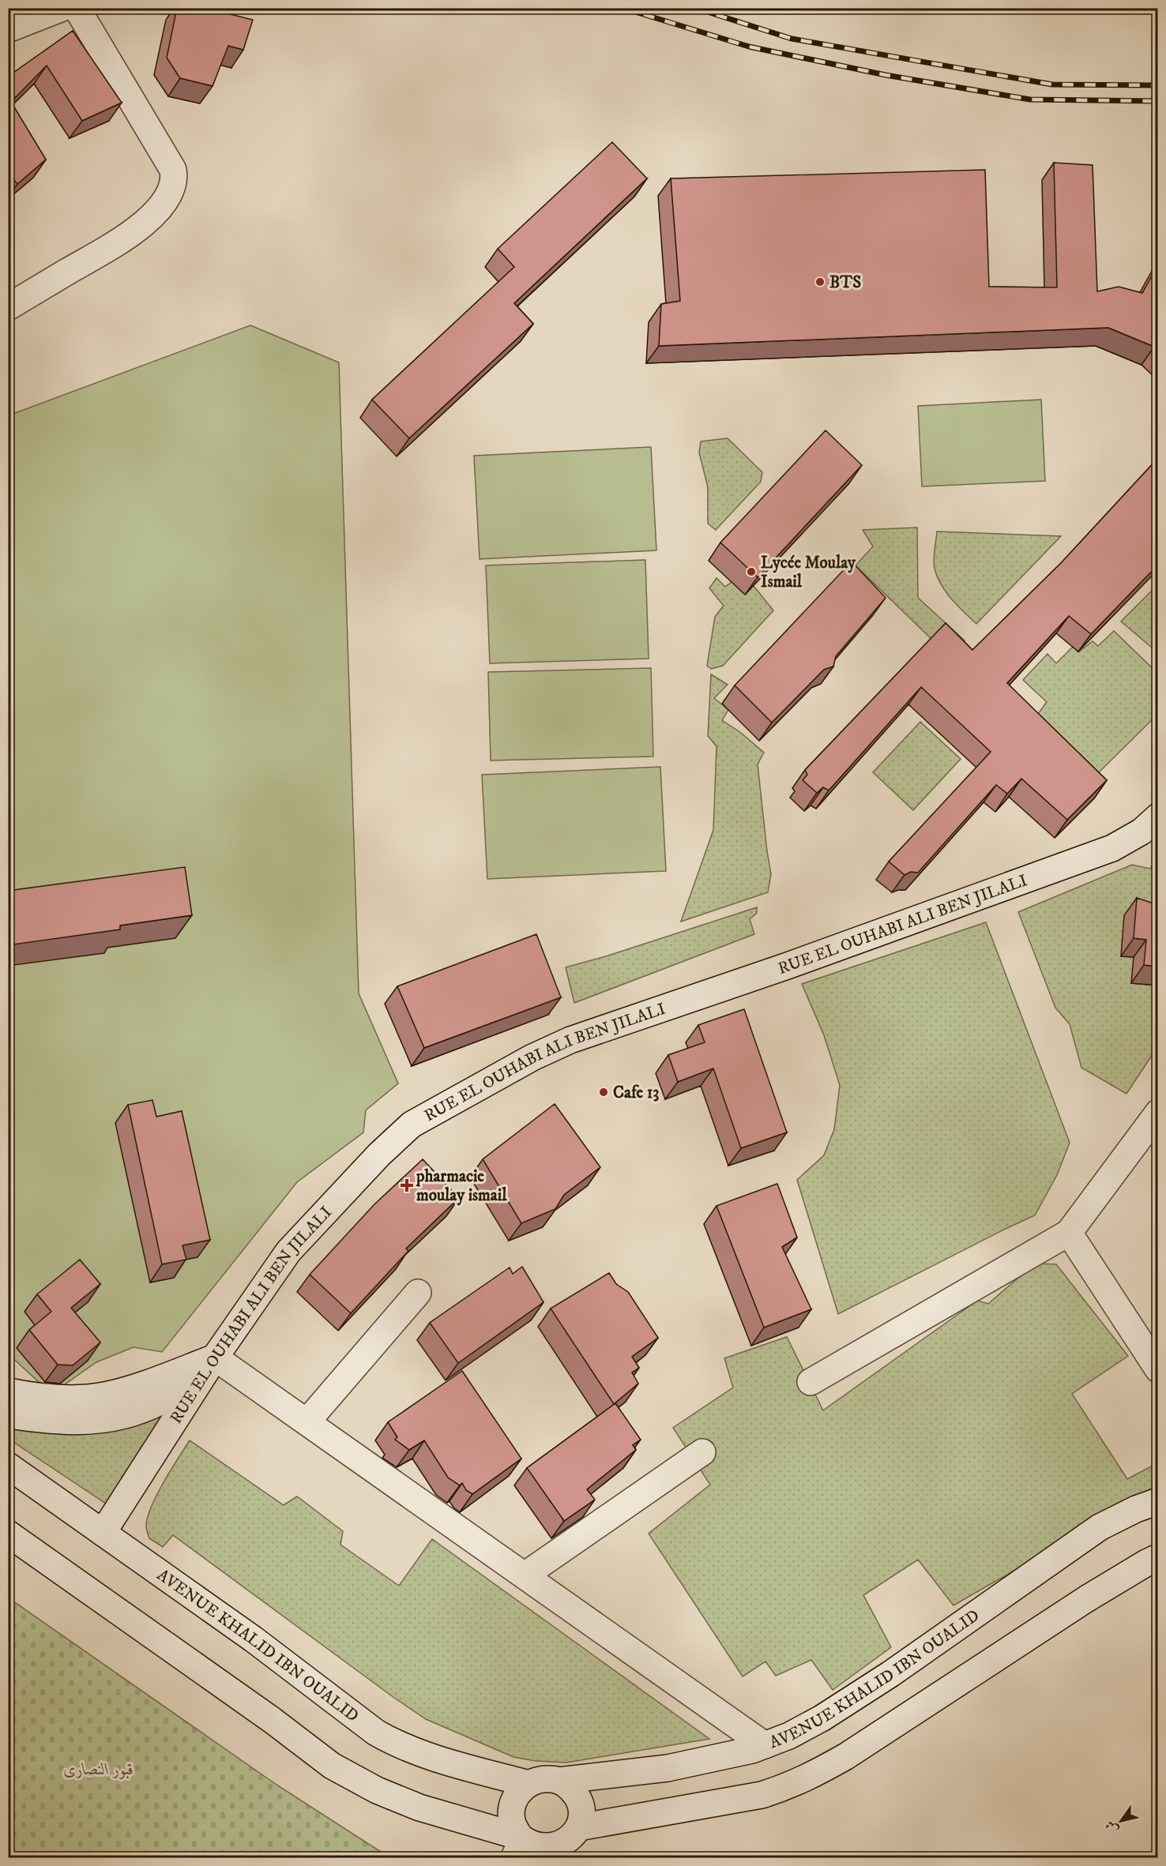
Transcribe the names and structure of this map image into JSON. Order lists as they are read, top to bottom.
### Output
{
  "streets": {
    "street": ["RUE EL OUHABI ALI BEN JILALI", "AVENUE KHALID IBN OUALID"]
  },
  "crossings": [
    ["RUE EL OUHABI ALI BEN JILALI", "AVENUE KHALID IBN OUALID"]
  ],
  "parks": ["قبور النصارى"],
  "places": {
    "other": ["BTS", "Lycée Moulay Ismail", "Cafe 13"],
    "health": ["pharmacie moulay ismail"]
  },
  "north": "bottom left"
}
